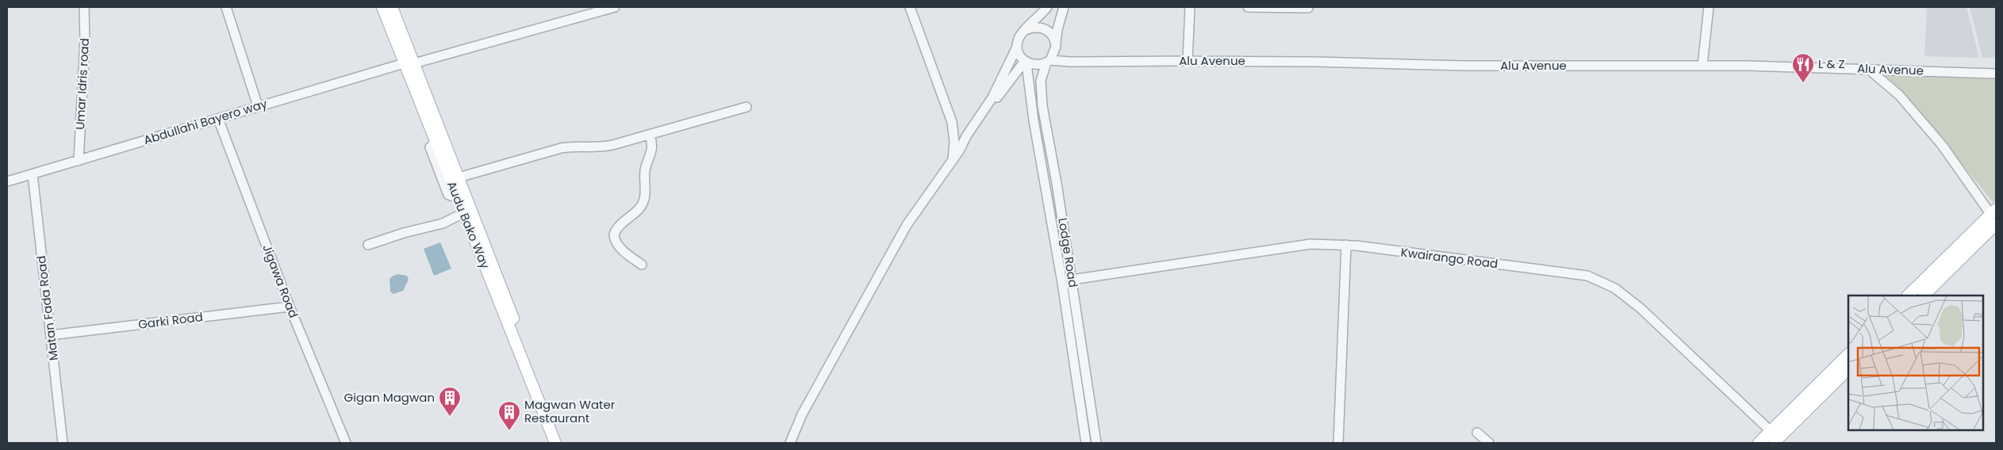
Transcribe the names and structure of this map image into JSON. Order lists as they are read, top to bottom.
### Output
{
  "streets": {
    "main road": ["Audu Bako Way"],
    "street": [
      "Alu Avenue",
      "Umar Idris road",
      "Abdullahi Bayero way",
      "Lodge Road",
      "Kwairango Road",
      "Jigawa Road",
      "Matan Fada Road",
      "Garki Road"
    ]
  },
  "crossings": [
    ["Alu Avenue", "Lodge Road"],
    ["Umar Idris road", "Abdullahi Bayero way"],
    ["Abdullahi Bayero way", "Audu Bako Way"],
    ["Abdullahi Bayero way", "Jigawa Road"],
    ["Abdullahi Bayero way", "Matan Fada Road"],
    ["Lodge Road", "Kwairango Road"],
    ["Jigawa Road", "Garki Road"],
    ["Matan Fada Road", "Garki Road"]
  ],
  "places": {
    "restaurant": ["L & Z"],
    "building": ["Gigan Magwan", "Magwan Water Restaurant"]
  }
}
